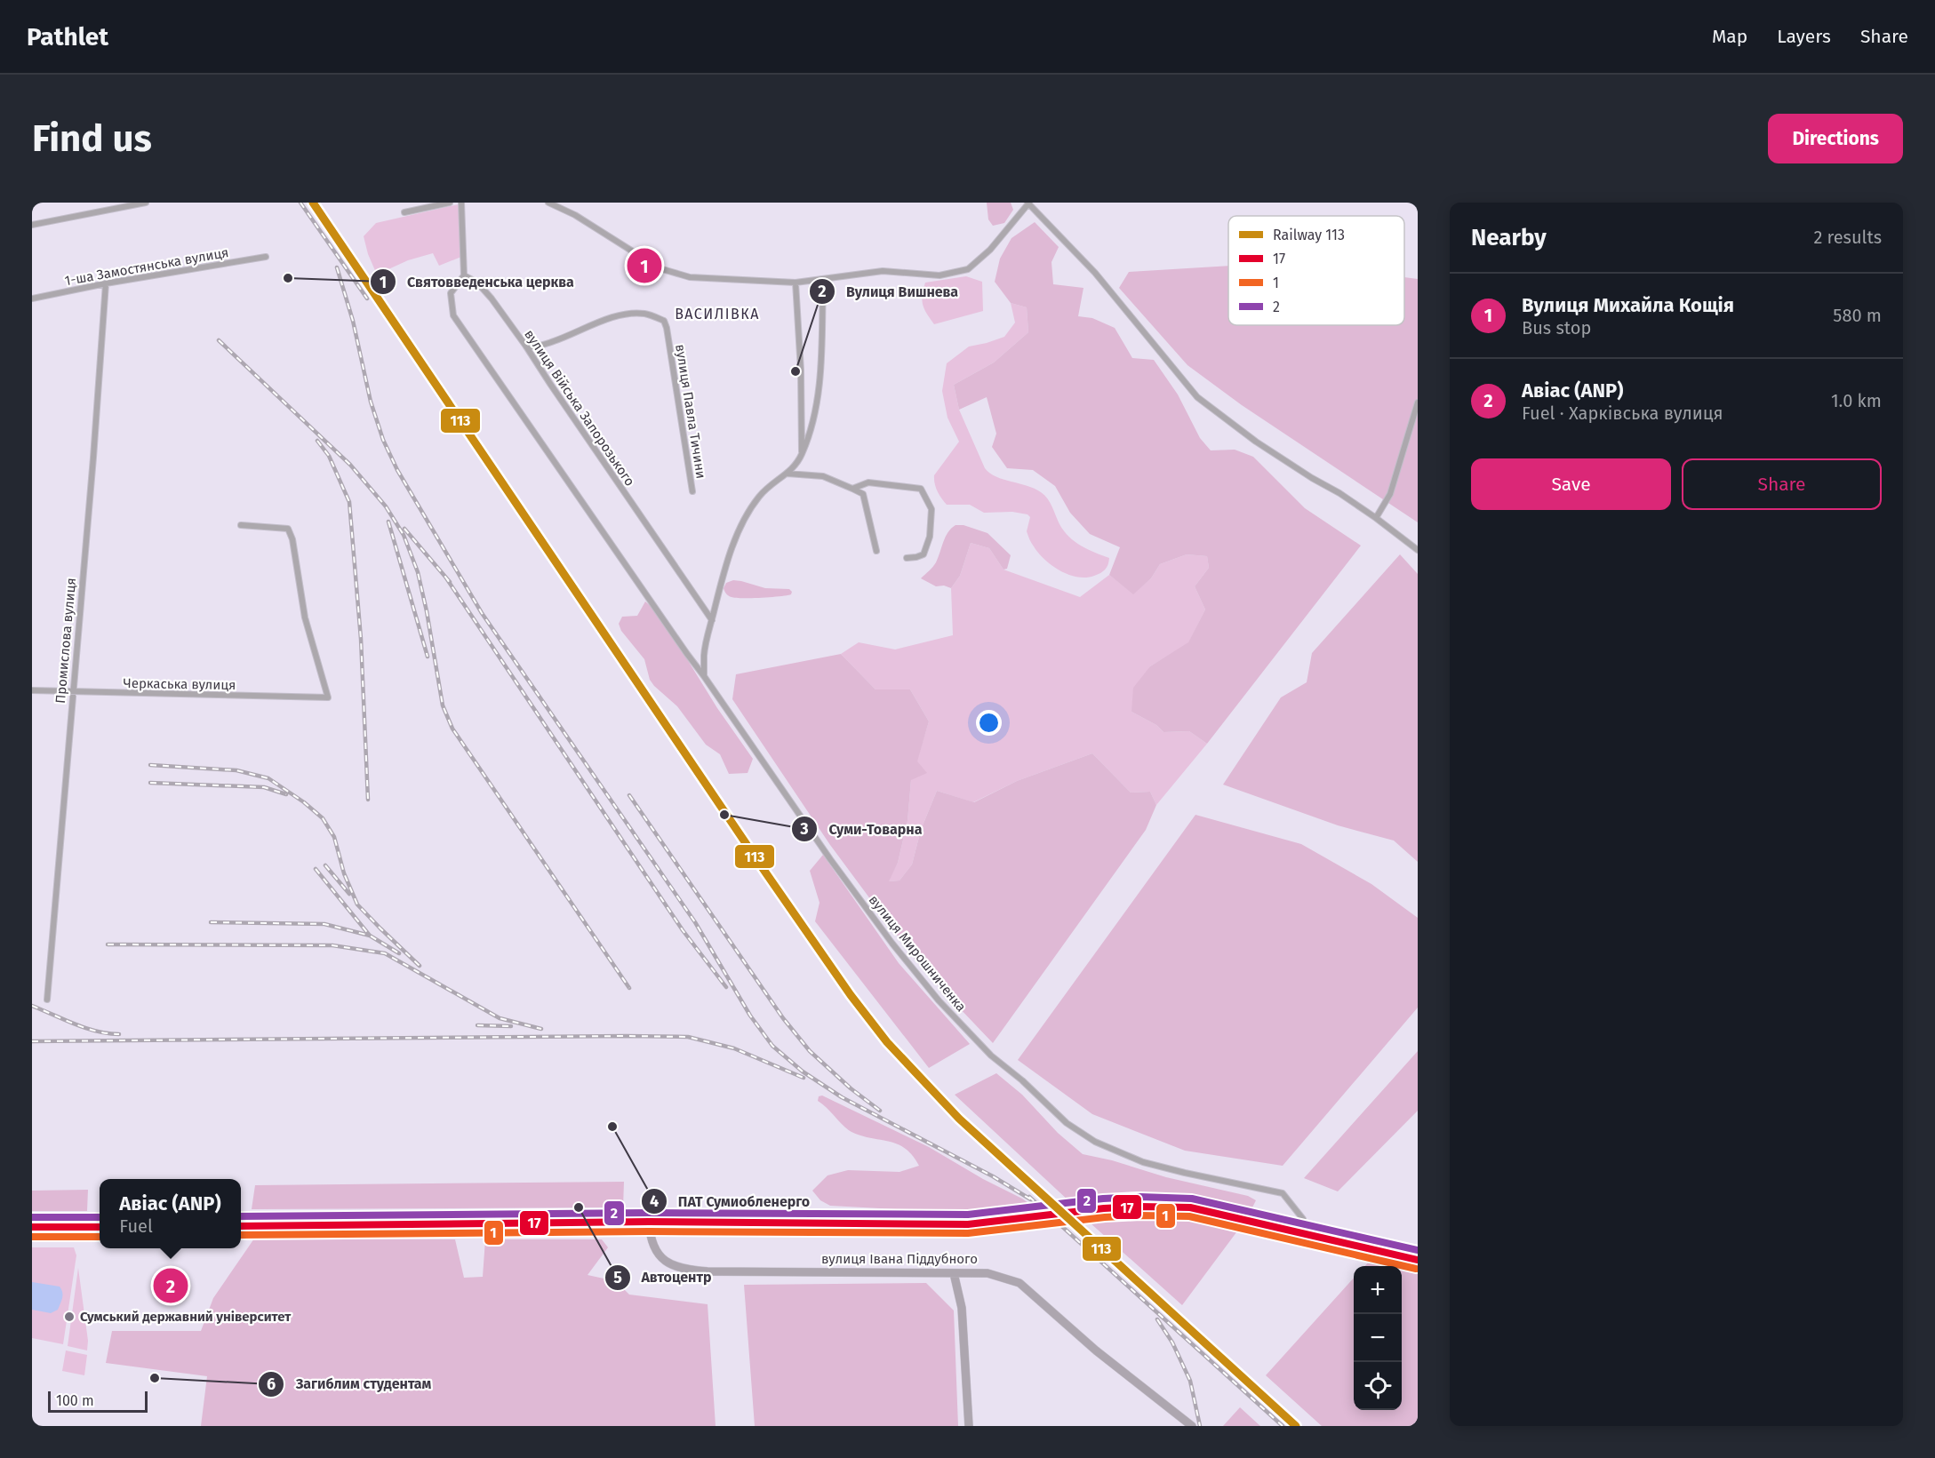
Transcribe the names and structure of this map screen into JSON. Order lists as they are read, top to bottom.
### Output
{
  "streets": {
    "street": [
      "1-ша Замостянська вулиця",
      "вулиця Війська Запорозького",
      "вулиця Павла Тичини",
      "Промислова вулиця",
      "Черкаська вулиця",
      "вулиця Мирошниченка",
      "вулиця Івана Піддубного"
    ]
  },
  "crossings": [
    ["1-ша Замостянська вулиця", "Промислова вулиця"],
    ["вулиця Війська Запорозького", "вулиця Павла Тичини"],
    ["вулиця Війська Запорозького", "вулиця Мирошниченка"],
    ["Промислова вулиця", "Черкаська вулиця"]
  ],
  "districts": ["ВАСИЛІВКА"],
  "places": [
    "Святовведенська церква",
    "Вулиця Вишнева",
    "Суми-Товарна",
    "ПАТ Сумиобленерго",
    "Автоцентр",
    "Сумський державний університет",
    "Загиблим студентам"
  ],
  "lines": [
    "rail line 113",
    "transit line 2",
    "transit line 17",
    "transit line 1"
  ],
  "legend": [
    "Railway 113",
    "17",
    "1",
    "2"
  ],
  "scale_bar": "100 m",
  "page": {
    "header": "Pathlet",
    "nav": ["Map", "Layers", "Share"],
    "buttons": [
      "Directions",
      ["Save", "Share"]
    ],
    "title": "Find us",
    "heading": ["Nearby", "2 results"],
    "pins": ["1", "2"],
    "list": [
      {
        "mark": "1",
        "name": "Вулиця Михайла Кощія",
        "note": "Bus stop",
        "value": "580 m"
      },
      {
        "mark": "2",
        "name": "Авіас (ANP)",
        "note": "Fuel · Харківська вулиця",
        "value": "1.0 km"
      }
    ],
    "popup": ["Авіас (ANP)", "Fuel"],
    "map_buttons": ["+", "−"],
    "scale": "100 m"
  }
}
